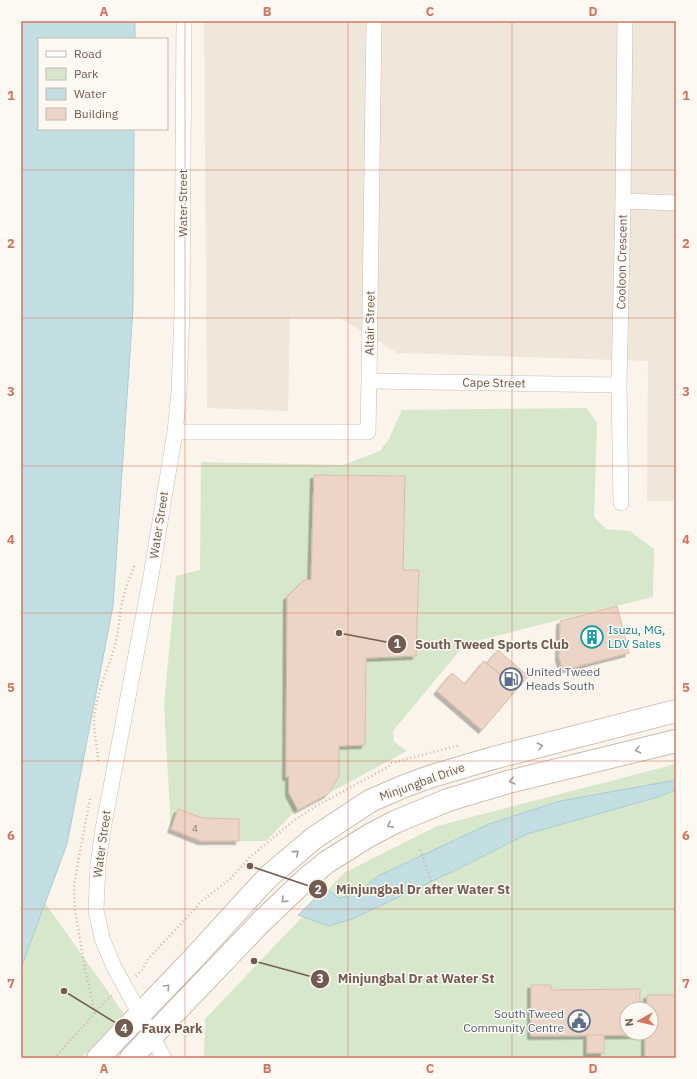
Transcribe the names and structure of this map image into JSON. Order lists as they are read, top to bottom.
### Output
{
  "streets": {
    "main road": ["Minjungbal Drive"],
    "street": [
      "Water Street",
      "Cooloon Crescent",
      "Altair Street",
      "Cape Street"
    ]
  },
  "crossings": [
    ["Water Street", "Altair Street"],
    ["Water Street", "Minjungbal Drive"],
    ["Cooloon Crescent", "Cape Street"],
    ["Altair Street", "Cape Street"]
  ],
  "places": {
    "other": [
      "South Tweed Sports Club",
      "Minjungbal Dr after Water St",
      "Minjungbal Dr at Water St",
      "Faux Park"
    ],
    "building": ["Isuzu, MG, LDV Sales"],
    "fuel station": ["United Tweed Heads South"],
    "public building": ["South Tweed Community Centre"]
  },
  "house_numbers": ["4"],
  "legend": [
    "Road",
    "Park",
    "Water",
    "Building"
  ],
  "north": "left",
  "grid": {
    "columns": [
      "A",
      "B",
      "C",
      "D"
    ],
    "rows": [
      "1",
      "2",
      "3",
      "4",
      "5",
      "6",
      "7"
    ]
  }
}
